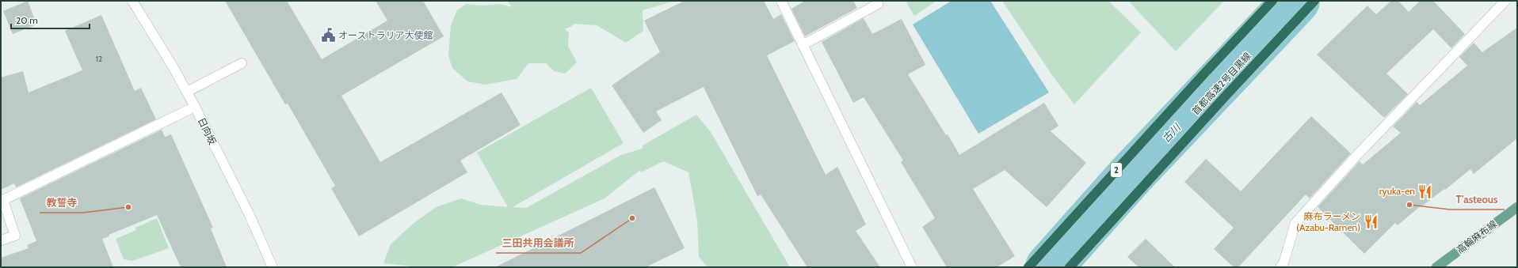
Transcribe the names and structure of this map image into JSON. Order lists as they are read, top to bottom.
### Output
{
  "streets": {
    "highway": ["首都高速2号目黒線", "2"],
    "main road": ["高輪麻布線"],
    "street": ["日向坂"]
  },
  "water": ["古川"],
  "places": {
    "public building": ["オーストラリア大使館"],
    "restaurant": ["ryuka-en", "麻布ラーメン (Azabu-Ramen)"],
    "other": ["T’asteous", "教誓寺", "三田共用会議所"]
  },
  "house_numbers": ["12"],
  "scale_bar": "20 m"
}
